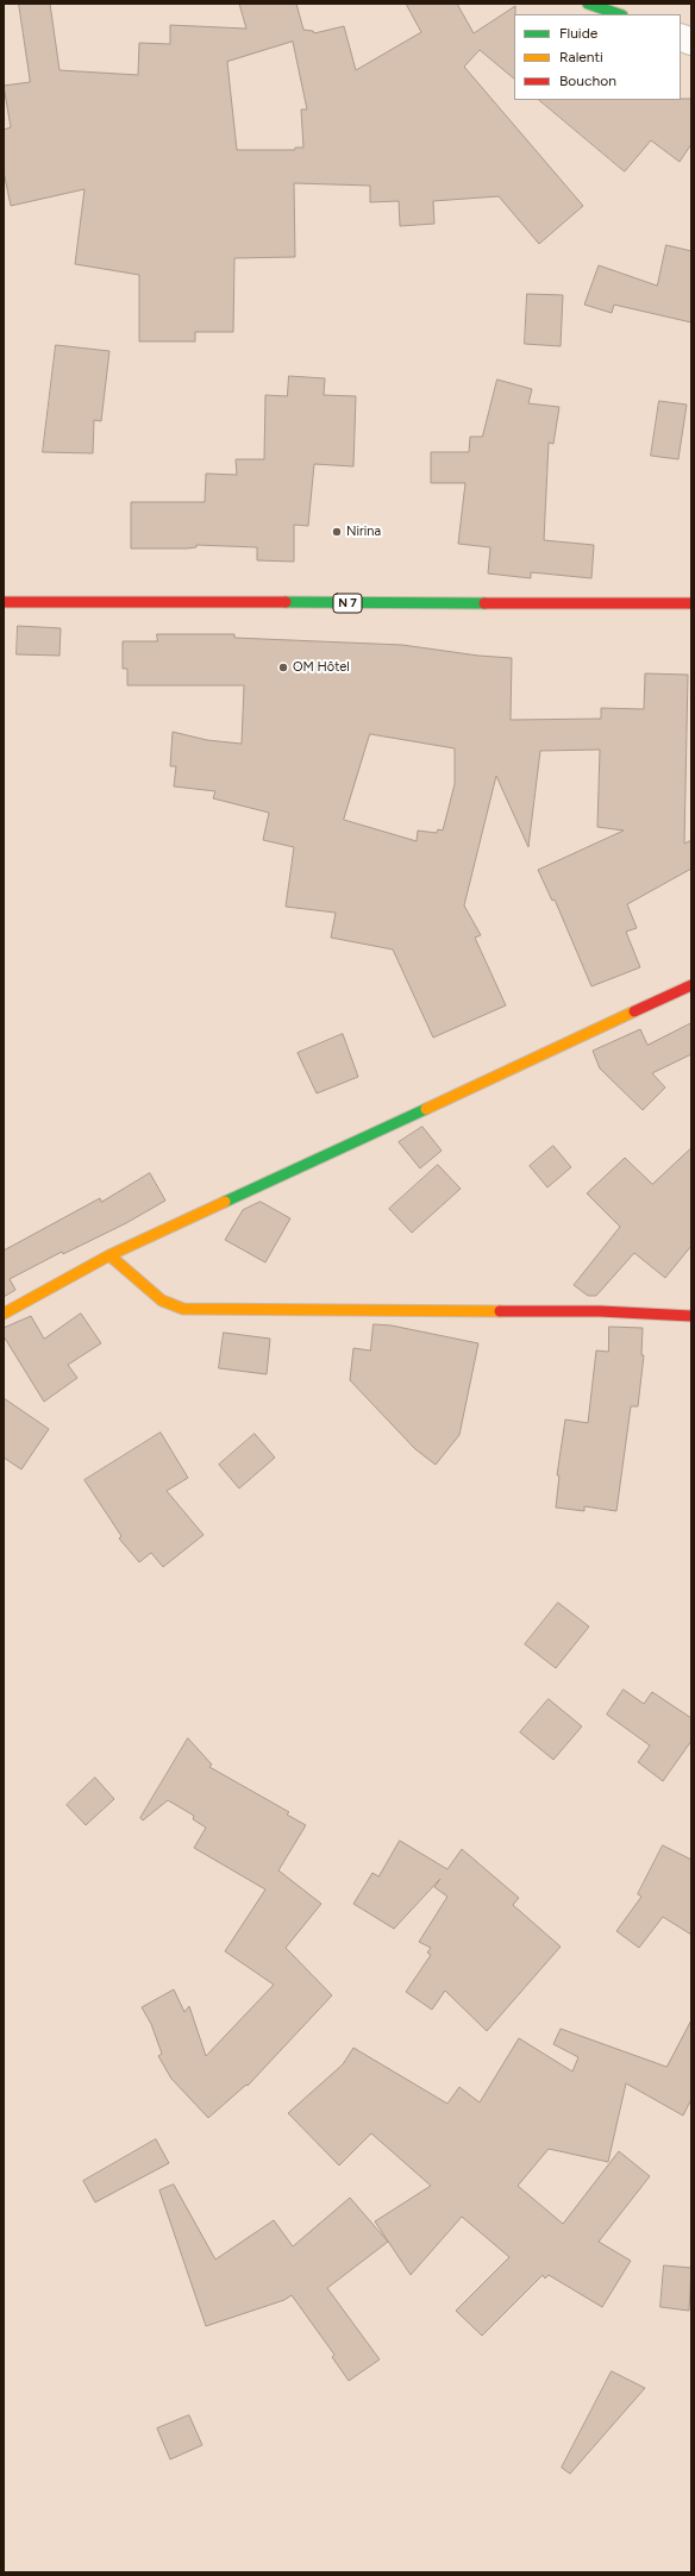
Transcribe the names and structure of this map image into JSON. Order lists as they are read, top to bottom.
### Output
{
  "streets": {
    "street": ["N 7"]
  },
  "places": ["Nirina", "OM Hôtel"],
  "legend": ["Fluide", "Ralenti", "Bouchon"]
}
